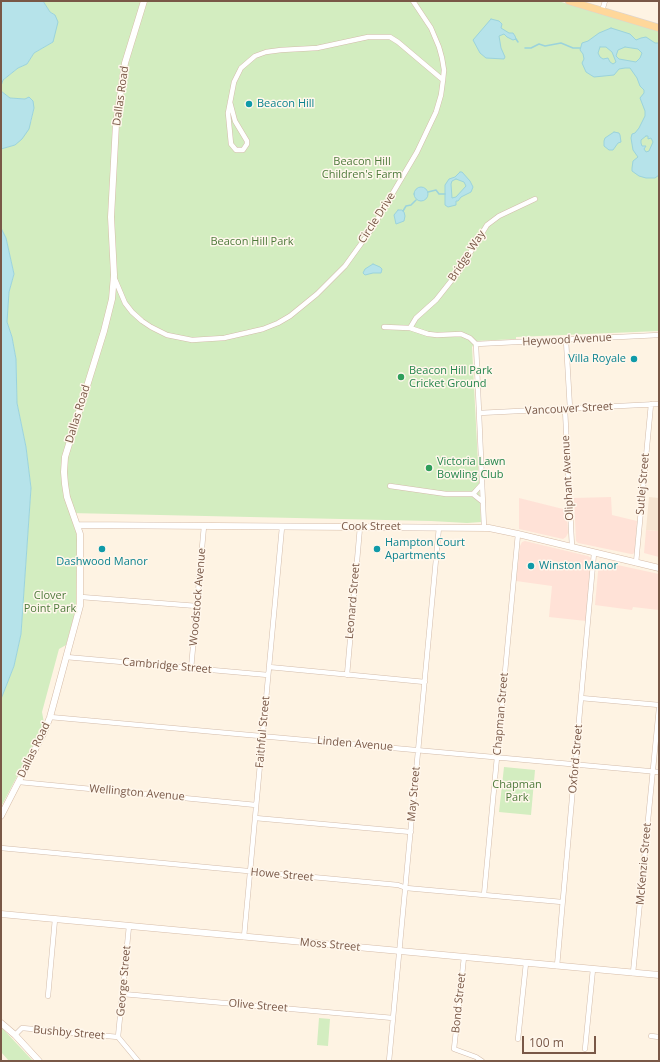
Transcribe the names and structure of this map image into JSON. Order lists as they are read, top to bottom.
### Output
{
  "streets": {
    "main road": ["Dallas Road", "Cook Street", "Moss Street"],
    "street": [
      "Circle Drive",
      "Bridge Way",
      "Heywood Avenue",
      "Vancouver Street",
      "Oliphant Avenue",
      "Sutlej Street",
      "Woodstock Avenue",
      "Leonard Street",
      "Cambridge Street",
      "Chapman Street",
      "Faithful Street",
      "Linden Avenue",
      "Oxford Street",
      "Wellington Avenue",
      "May Street",
      "McKenzie Street",
      "Howe Street",
      "George Street",
      "Bond Street",
      "Olive Street",
      "Bushby Street"
    ]
  },
  "crossings": [
    ["Dallas Road", "Circle Drive"],
    ["Dallas Road", "Cook Street"],
    ["Dallas Road", "Cambridge Street"],
    ["Dallas Road", "Linden Avenue"],
    ["Dallas Road", "Wellington Avenue"],
    ["Heywood Avenue", "Oliphant Avenue"],
    ["Vancouver Street", "Oliphant Avenue"],
    ["Vancouver Street", "Sutlej Street"],
    ["Oliphant Avenue", "Cook Street"],
    ["Sutlej Street", "Cook Street"],
    ["Cook Street", "Woodstock Avenue"],
    ["Cook Street", "Leonard Street"],
    ["Cook Street", "Chapman Street"],
    ["Cook Street", "Faithful Street"],
    ["Cook Street", "Oxford Street"],
    ["Cook Street", "May Street"],
    ["Woodstock Avenue", "Cambridge Street"],
    ["Cambridge Street", "Faithful Street"],
    ["Chapman Street", "Linden Avenue"],
    ["Chapman Street", "Howe Street"],
    ["Faithful Street", "Linden Avenue"],
    ["Faithful Street", "Wellington Avenue"],
    ["Faithful Street", "Howe Street"],
    ["Faithful Street", "Moss Street"],
    ["Linden Avenue", "Oxford Street"],
    ["Linden Avenue", "May Street"],
    ["Linden Avenue", "McKenzie Street"],
    ["Oxford Street", "Howe Street"],
    ["Oxford Street", "Moss Street"],
    ["May Street", "Howe Street"],
    ["May Street", "Moss Street"],
    ["May Street", "Olive Street"],
    ["McKenzie Street", "Moss Street"],
    ["Moss Street", "George Street"],
    ["Moss Street", "Bond Street"],
    ["George Street", "Olive Street"],
    ["George Street", "Bushby Street"]
  ],
  "parks": [
    "Beacon Hill Children's Farm",
    "Beacon Hill Park",
    "Clover Point Park",
    "Chapman Park"
  ],
  "places": [
    "Beacon Hill",
    "Villa Royale",
    "Beacon Hill Park Cricket Ground",
    "Victoria Lawn Bowling Club",
    "Dashwood Manor",
    "Hampton Court Apartments",
    "Winston Manor"
  ],
  "scale_bar": "100 m"
}
